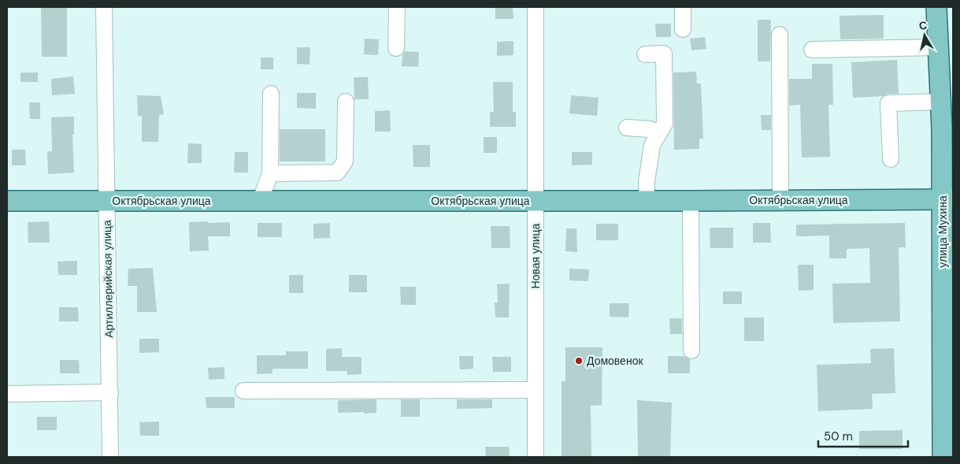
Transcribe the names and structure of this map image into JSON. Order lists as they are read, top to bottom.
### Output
{
  "streets": {
    "main road": ["Октябрьская улица", "улица Мухина"],
    "street": ["Новая улица", "Артиллерийская улица"]
  },
  "crossings": [
    ["Октябрьская улица", "улица Мухина"],
    ["Октябрьская улица", "Новая улица"],
    ["Октябрьская улица", "Артиллерийская улица"]
  ],
  "places": ["Домовенок"],
  "scale_bar": "50 m",
  "north": "top"
}
